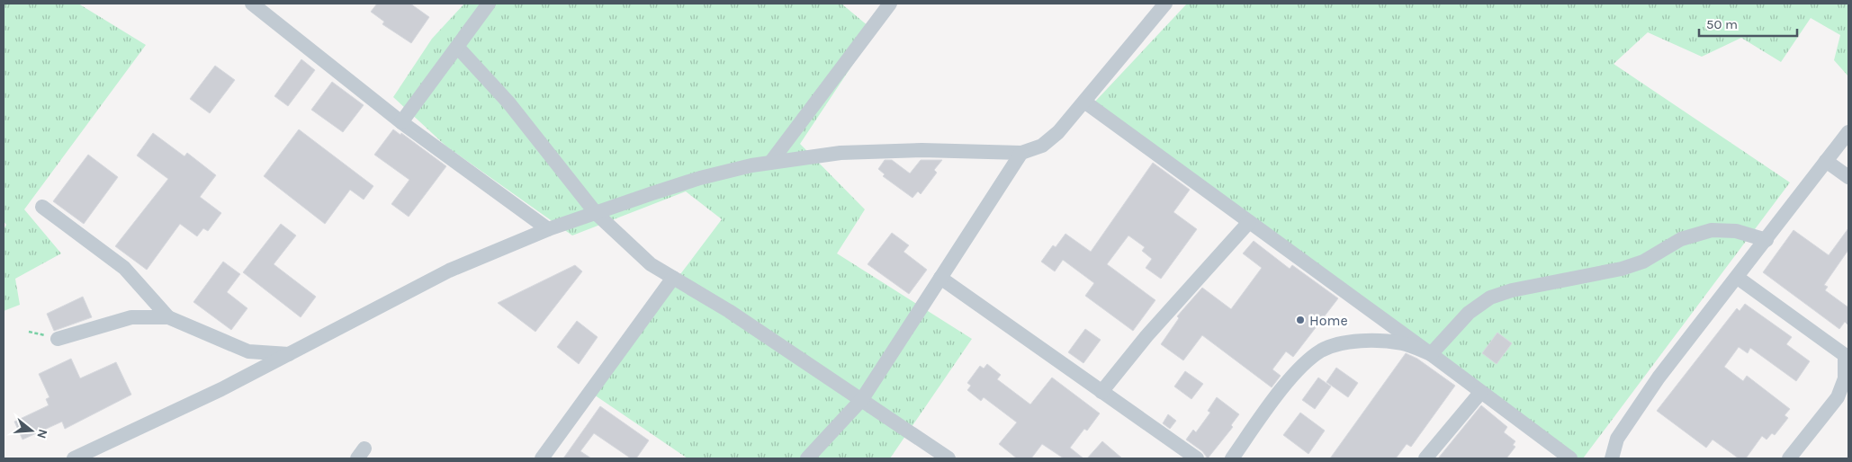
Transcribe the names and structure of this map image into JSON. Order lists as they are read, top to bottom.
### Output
{
  "places": ["Home"],
  "scale_bar": "50 m",
  "north": "right"
}
